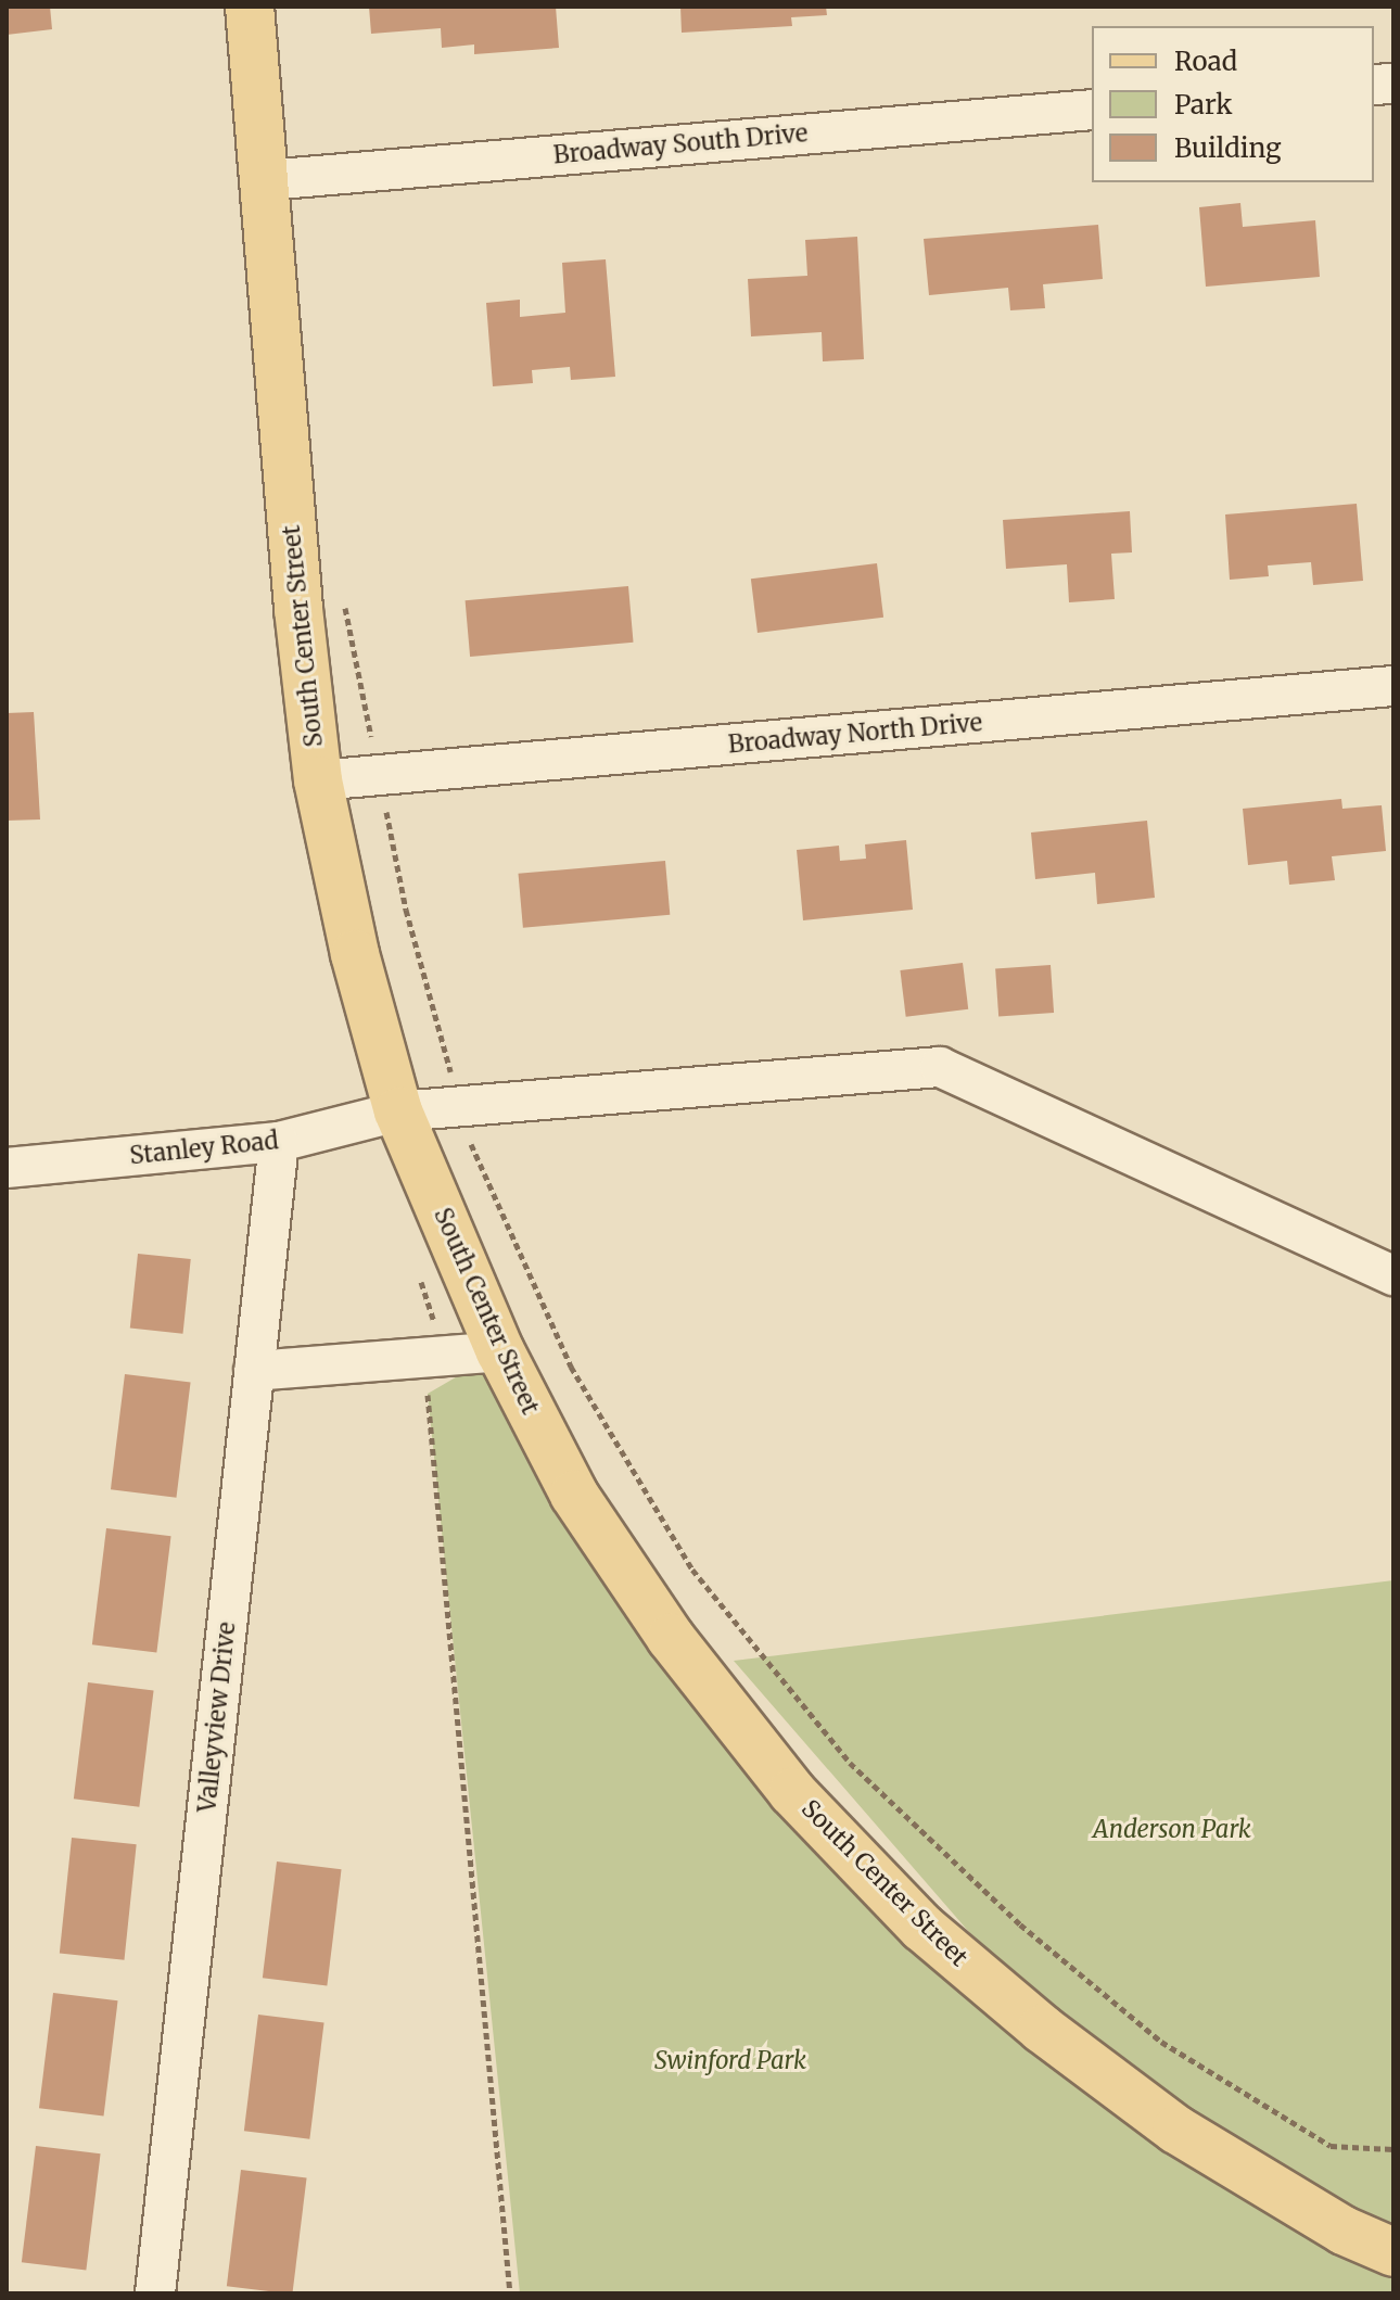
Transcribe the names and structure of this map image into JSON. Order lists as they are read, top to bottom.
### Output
{
  "streets": {
    "main road": ["South Center Street"],
    "street": [
      "Broadway South Drive",
      "Broadway North Drive",
      "Stanley Road",
      "Valleyview Drive"
    ]
  },
  "crossings": [
    ["Broadway South Drive", "South Center Street"],
    ["South Center Street", "Broadway North Drive"],
    ["South Center Street", "Stanley Road"],
    ["Stanley Road", "Valleyview Drive"]
  ],
  "parks": ["Anderson Park", "Swinford Park"],
  "legend": ["Road", "Park", "Building"]
}
